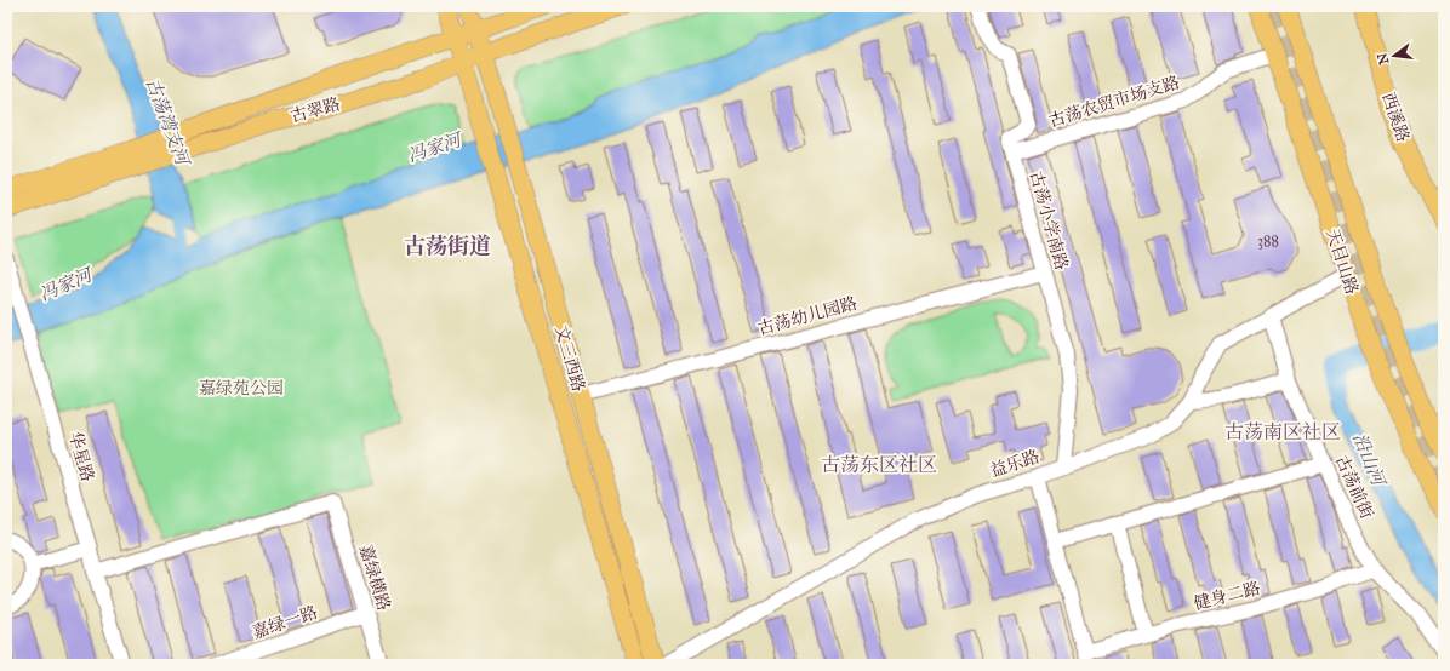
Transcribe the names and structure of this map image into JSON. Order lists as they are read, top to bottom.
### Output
{
  "streets": {
    "main road": [
      "古翠路",
      "西溪路",
      "天目山路",
      "文三西路"
    ],
    "street": [
      "古荡农贸市场支路",
      "古荡小学南路",
      "古荡幼儿园路",
      "华星路",
      "益乐路",
      "古荡前街",
      "嘉绿横路",
      "健身二路",
      "嘉绿一路"
    ]
  },
  "crossings": [
    ["古荡农贸市场支路", "古荡小学南路"],
    ["古荡农贸市场支路", "天目山路"],
    ["古翠路", "文三西路"],
    ["古荡小学南路", "古荡幼儿园路"],
    ["古荡小学南路", "益乐路"],
    ["天目山路", "益乐路"],
    ["古荡幼儿园路", "文三西路"],
    ["华星路", "嘉绿横路"],
    ["益乐路", "古荡前街"],
    ["古荡前街", "健身二路"],
    ["嘉绿横路", "嘉绿一路"]
  ],
  "districts": ["古荡街道", "古荡南区社区", "古荡东区社区"],
  "water": ["古荡湾支河", "冯家河", "沿山河"],
  "parks": ["嘉绿苑公园"],
  "house_numbers": ["388"],
  "north": "left"
}
